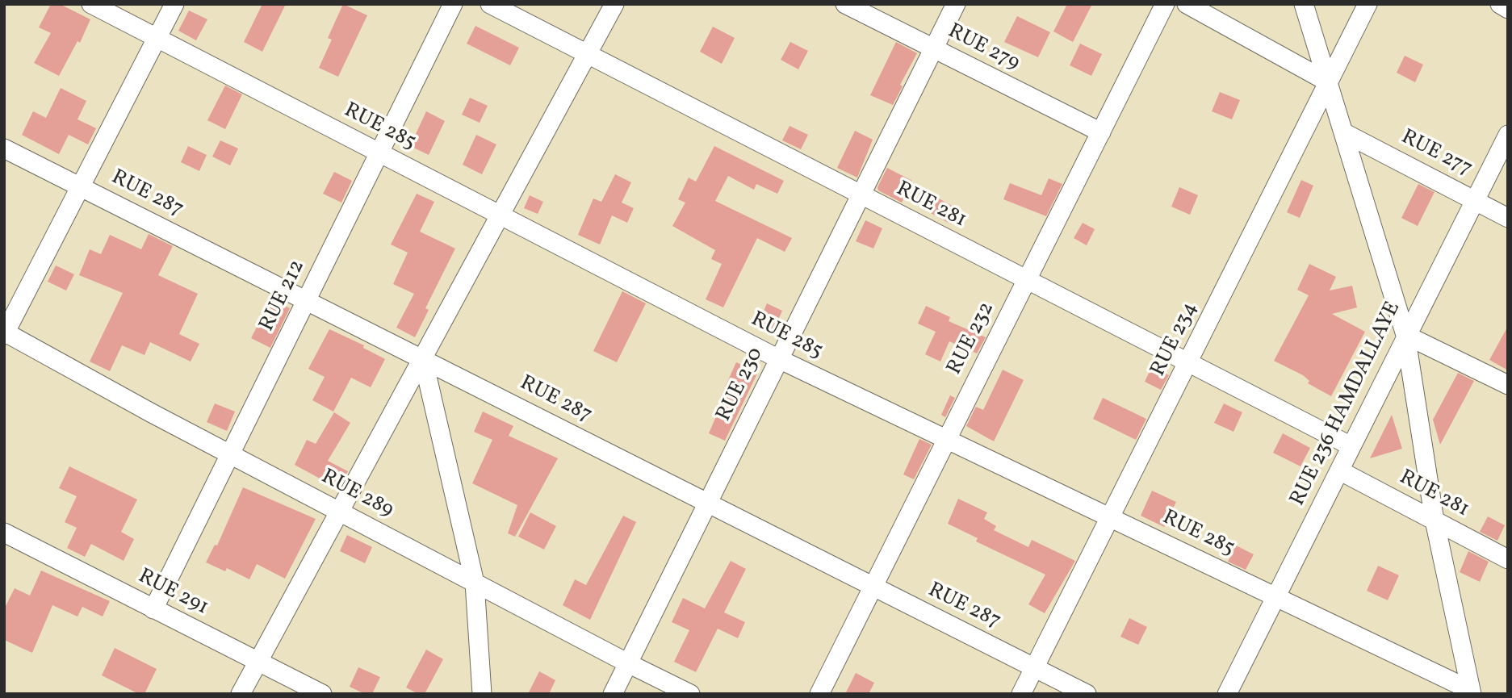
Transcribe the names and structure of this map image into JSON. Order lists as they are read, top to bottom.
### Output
{
  "streets": {
    "street": [
      "RUE 279",
      "RUE 285",
      "RUE 277",
      "RUE 287",
      "RUE 281",
      "RUE 212",
      "RUE 232",
      "RUE 234",
      "RUE 230",
      "RUE 236 HAMDALLAYE",
      "RUE 289",
      "RUE 291"
    ]
  },
  "crossings": [
    ["RUE 279", "RUE 232"],
    ["RUE 279", "RUE 230"],
    ["RUE 285", "RUE 212"],
    ["RUE 285", "RUE 232"],
    ["RUE 285", "RUE 234"],
    ["RUE 285", "RUE 230"],
    ["RUE 285", "RUE 236 HAMDALLAYE"],
    ["RUE 277", "RUE 236 HAMDALLAYE"],
    ["RUE 287", "RUE 212"],
    ["RUE 287", "RUE 232"],
    ["RUE 287", "RUE 234"],
    ["RUE 287", "RUE 230"],
    ["RUE 281", "RUE 232"],
    ["RUE 281", "RUE 234"],
    ["RUE 281", "RUE 230"],
    ["RUE 281", "RUE 236 HAMDALLAYE"],
    ["RUE 212", "RUE 289"],
    ["RUE 212", "RUE 291"],
    ["RUE 230", "RUE 289"]
  ]
}
